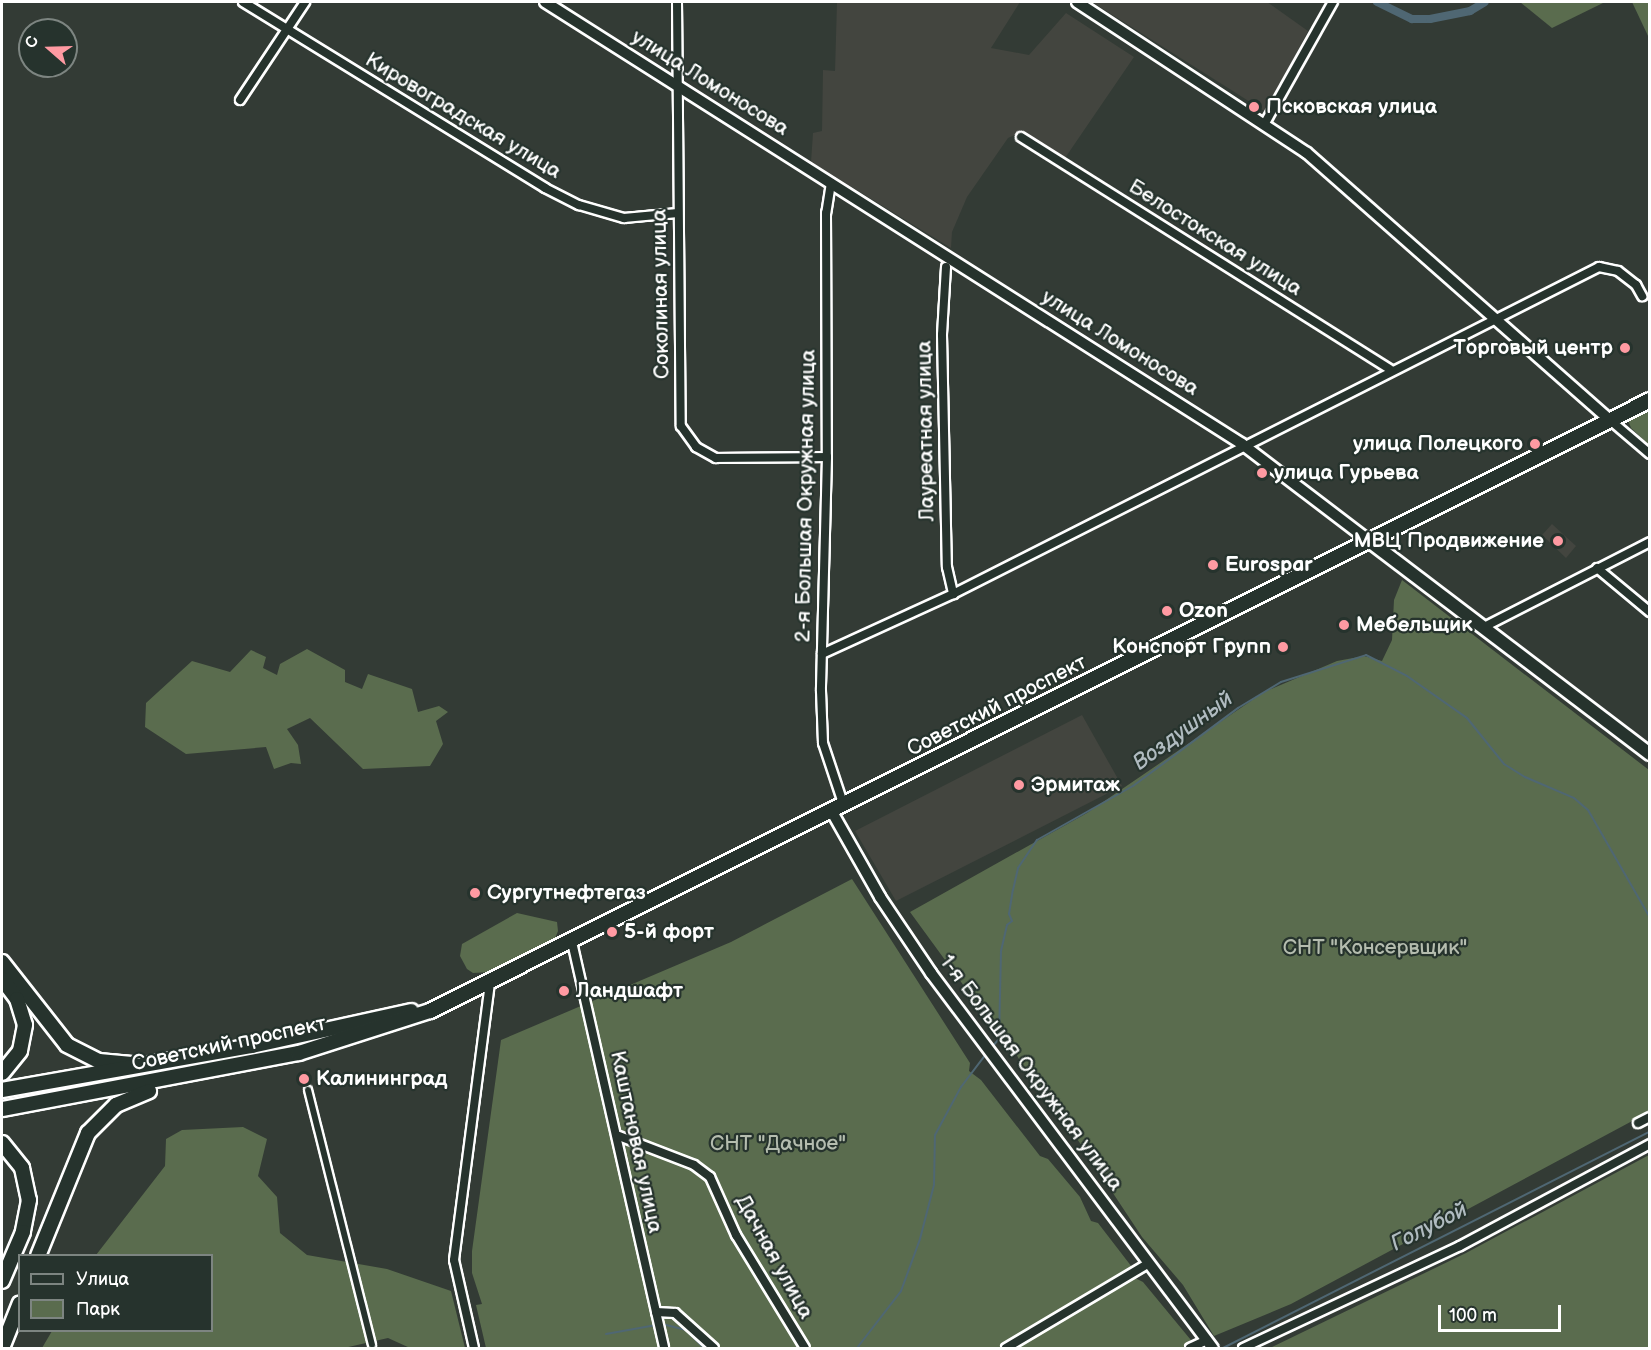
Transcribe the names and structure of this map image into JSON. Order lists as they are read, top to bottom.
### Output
{
  "streets": {
    "main road": ["улица Ломоносова", "Советский проспект"],
    "street": [
      "Кировоградская улица",
      "Белостокская улица",
      "Соколиная улица",
      "Лауреатная улица",
      "2-я Большая Окружная улица",
      "1-я Большая Окружная улица",
      "Каштановая улица",
      "Дачная улица"
    ]
  },
  "crossings": [
    ["улица Ломоносова", "Соколиная улица"],
    ["улица Ломоносова", "2-я Большая Окружная улица"],
    ["улица Ломоносова", "Советский проспект"],
    ["Кировоградская улица", "Соколиная улица"],
    ["Соколиная улица", "2-я Большая Окружная улица"],
    ["2-я Большая Окружная улица", "Советский проспект"],
    ["2-я Большая Окружная улица", "1-я Большая Окружная улица"],
    ["Советский проспект", "1-я Большая Окружная улица"],
    ["Советский проспект", "Каштановая улица"],
    ["Каштановая улица", "Дачная улица"]
  ],
  "water": ["Воздушный", "Голубой"],
  "parks": ["СНТ \"Консервщик\"", "СНТ \"Дачное\""],
  "places": [
    "Псковская улица",
    "Торговый центр",
    "улица Полецкого",
    "улица Гурьева",
    "МВЦ Продвижение",
    "Eurospar",
    "Ozon",
    "Мебельщик",
    "Конспорт Групп",
    "Эрмитаж",
    "Сургутнефтегаз",
    "5-й форт",
    "Ландшафт",
    "Калининград"
  ],
  "legend": ["Улица", "Парк"],
  "scale_bar": "100 m",
  "north": "left"
}
